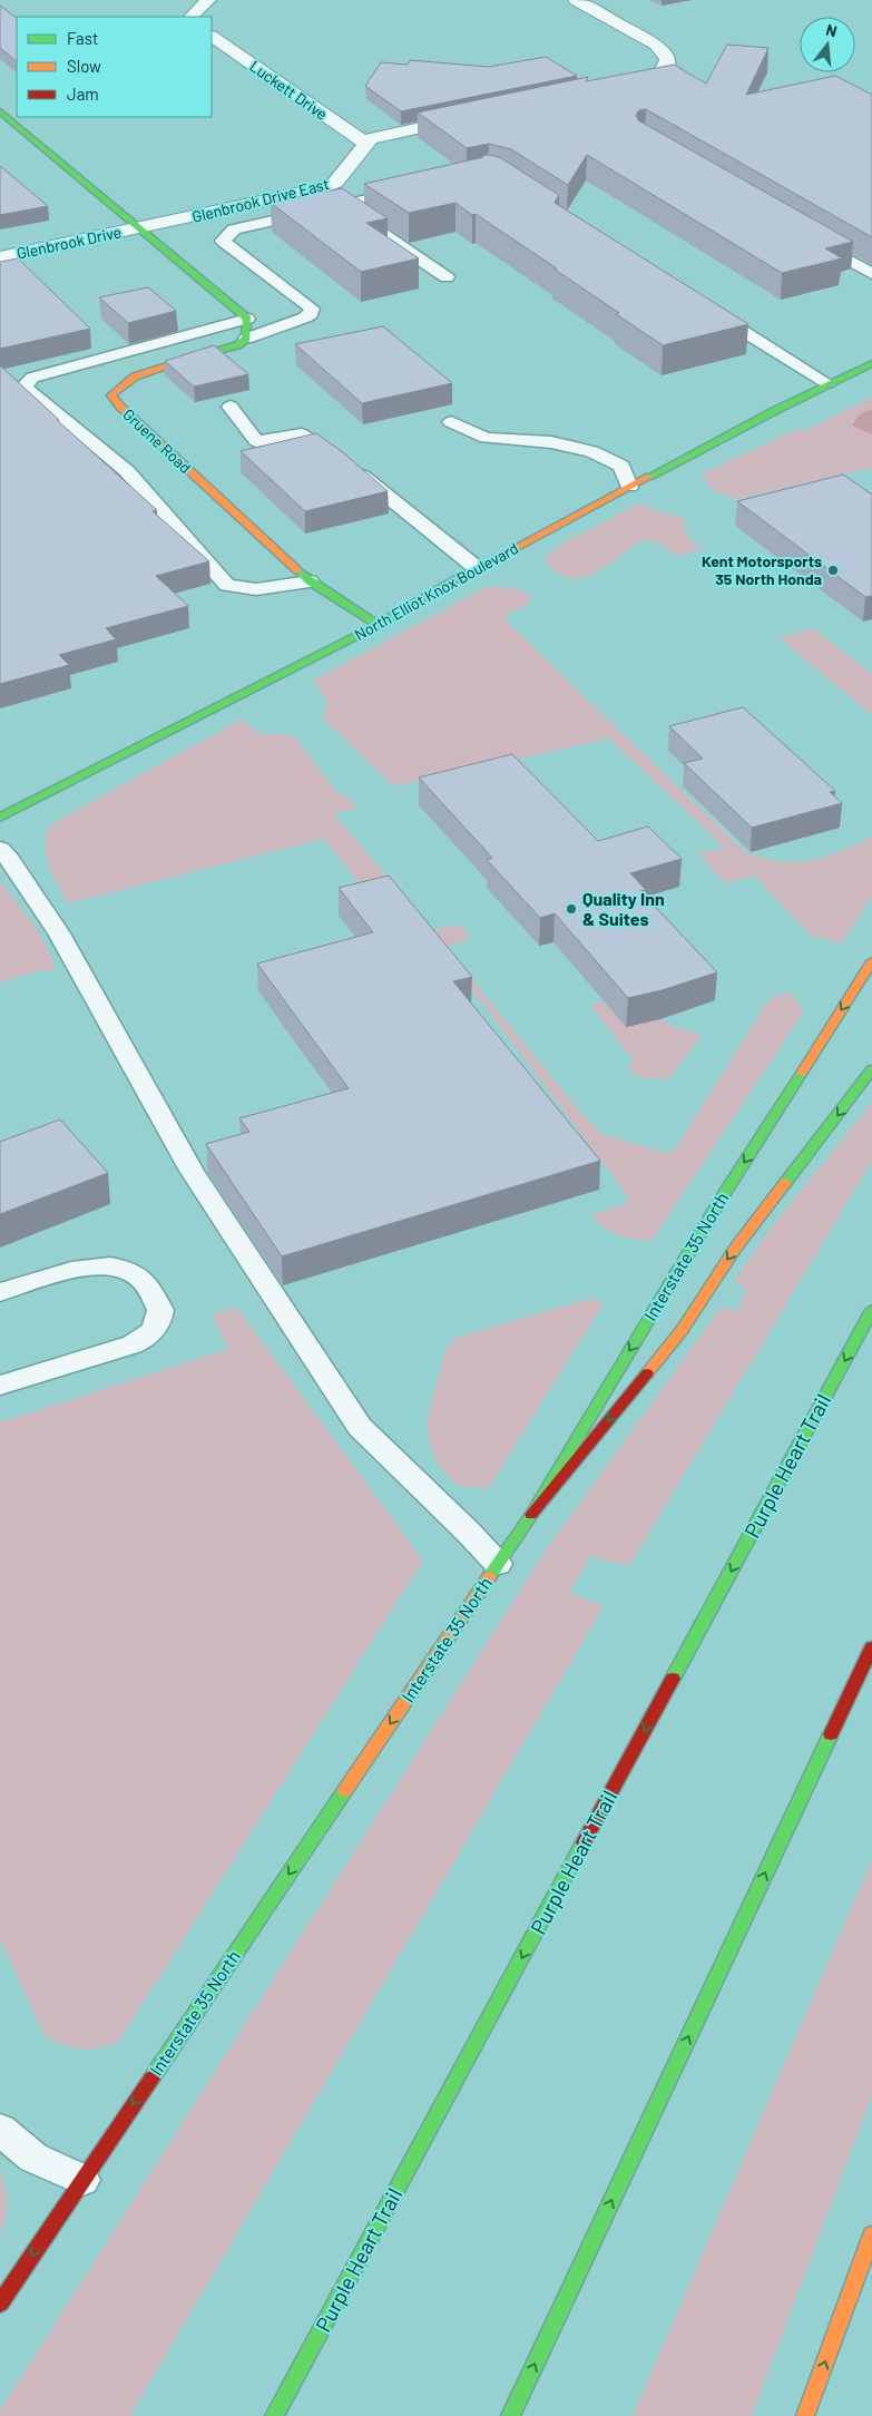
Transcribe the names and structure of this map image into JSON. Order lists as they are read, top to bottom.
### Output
{
  "streets": {
    "main road": [
      "Gruene Road",
      "North Elliot Knox Boulevard",
      "Interstate 35 North",
      "Purple Heart Trail"
    ],
    "street": ["Luckett Drive", "Glenbrook Drive East", "Glenbrook Drive"]
  },
  "crossings": [
    ["Luckett Drive", "Glenbrook Drive East"],
    ["Glenbrook Drive East", "Glenbrook Drive"],
    ["Gruene Road", "North Elliot Knox Boulevard"]
  ],
  "one_way": ["Purple Heart Trail"],
  "places": ["Kent Motorsports 35 North Honda", "Quality Inn & Suites"],
  "legend": ["Fast", "Slow", "Jam"],
  "north": "top"
}
